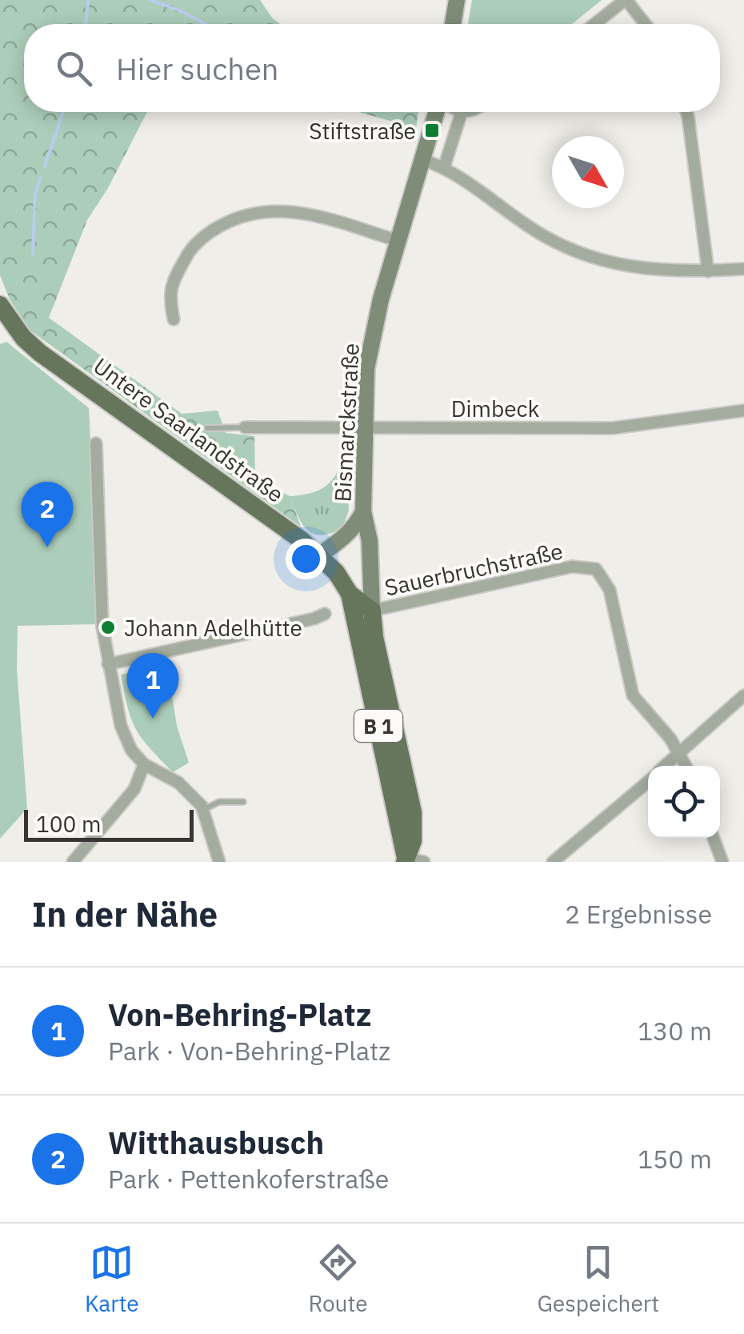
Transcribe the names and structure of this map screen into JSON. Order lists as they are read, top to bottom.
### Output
{
  "streets": {
    "main road": ["Bismarckstraße", "Untere Saarlandstraße", "B 1"],
    "street": ["Dimbeck", "Sauerbruchstraße"]
  },
  "crossings": [
    ["Dimbeck", "Bismarckstraße"],
    ["Bismarckstraße", "Sauerbruchstraße"],
    ["Bismarckstraße", "B 1"],
    ["Untere Saarlandstraße", "B 1"],
    ["Sauerbruchstraße", "B 1"]
  ],
  "places": {
    "transit": ["Stiftstraße"],
    "other": ["Johann Adelhütte"]
  },
  "scale_bar": "100 m",
  "north": "bottom right",
  "page": {
    "search": "Hier suchen",
    "pins": ["2", "1"],
    "scale": "100 m",
    "heading": ["In der Nähe", "2 Ergebnisse"],
    "list": [
      {
        "mark": "1",
        "name": "Von-Behring-Platz",
        "note": "Park · Von-Behring-Platz",
        "value": "130 m"
      },
      {
        "mark": "2",
        "name": "Witthausbusch",
        "note": "Park · Pettenkoferstraße",
        "value": "150 m"
      }
    ],
    "nav": ["Karte", "Route", "Gespeichert"]
  }
}
